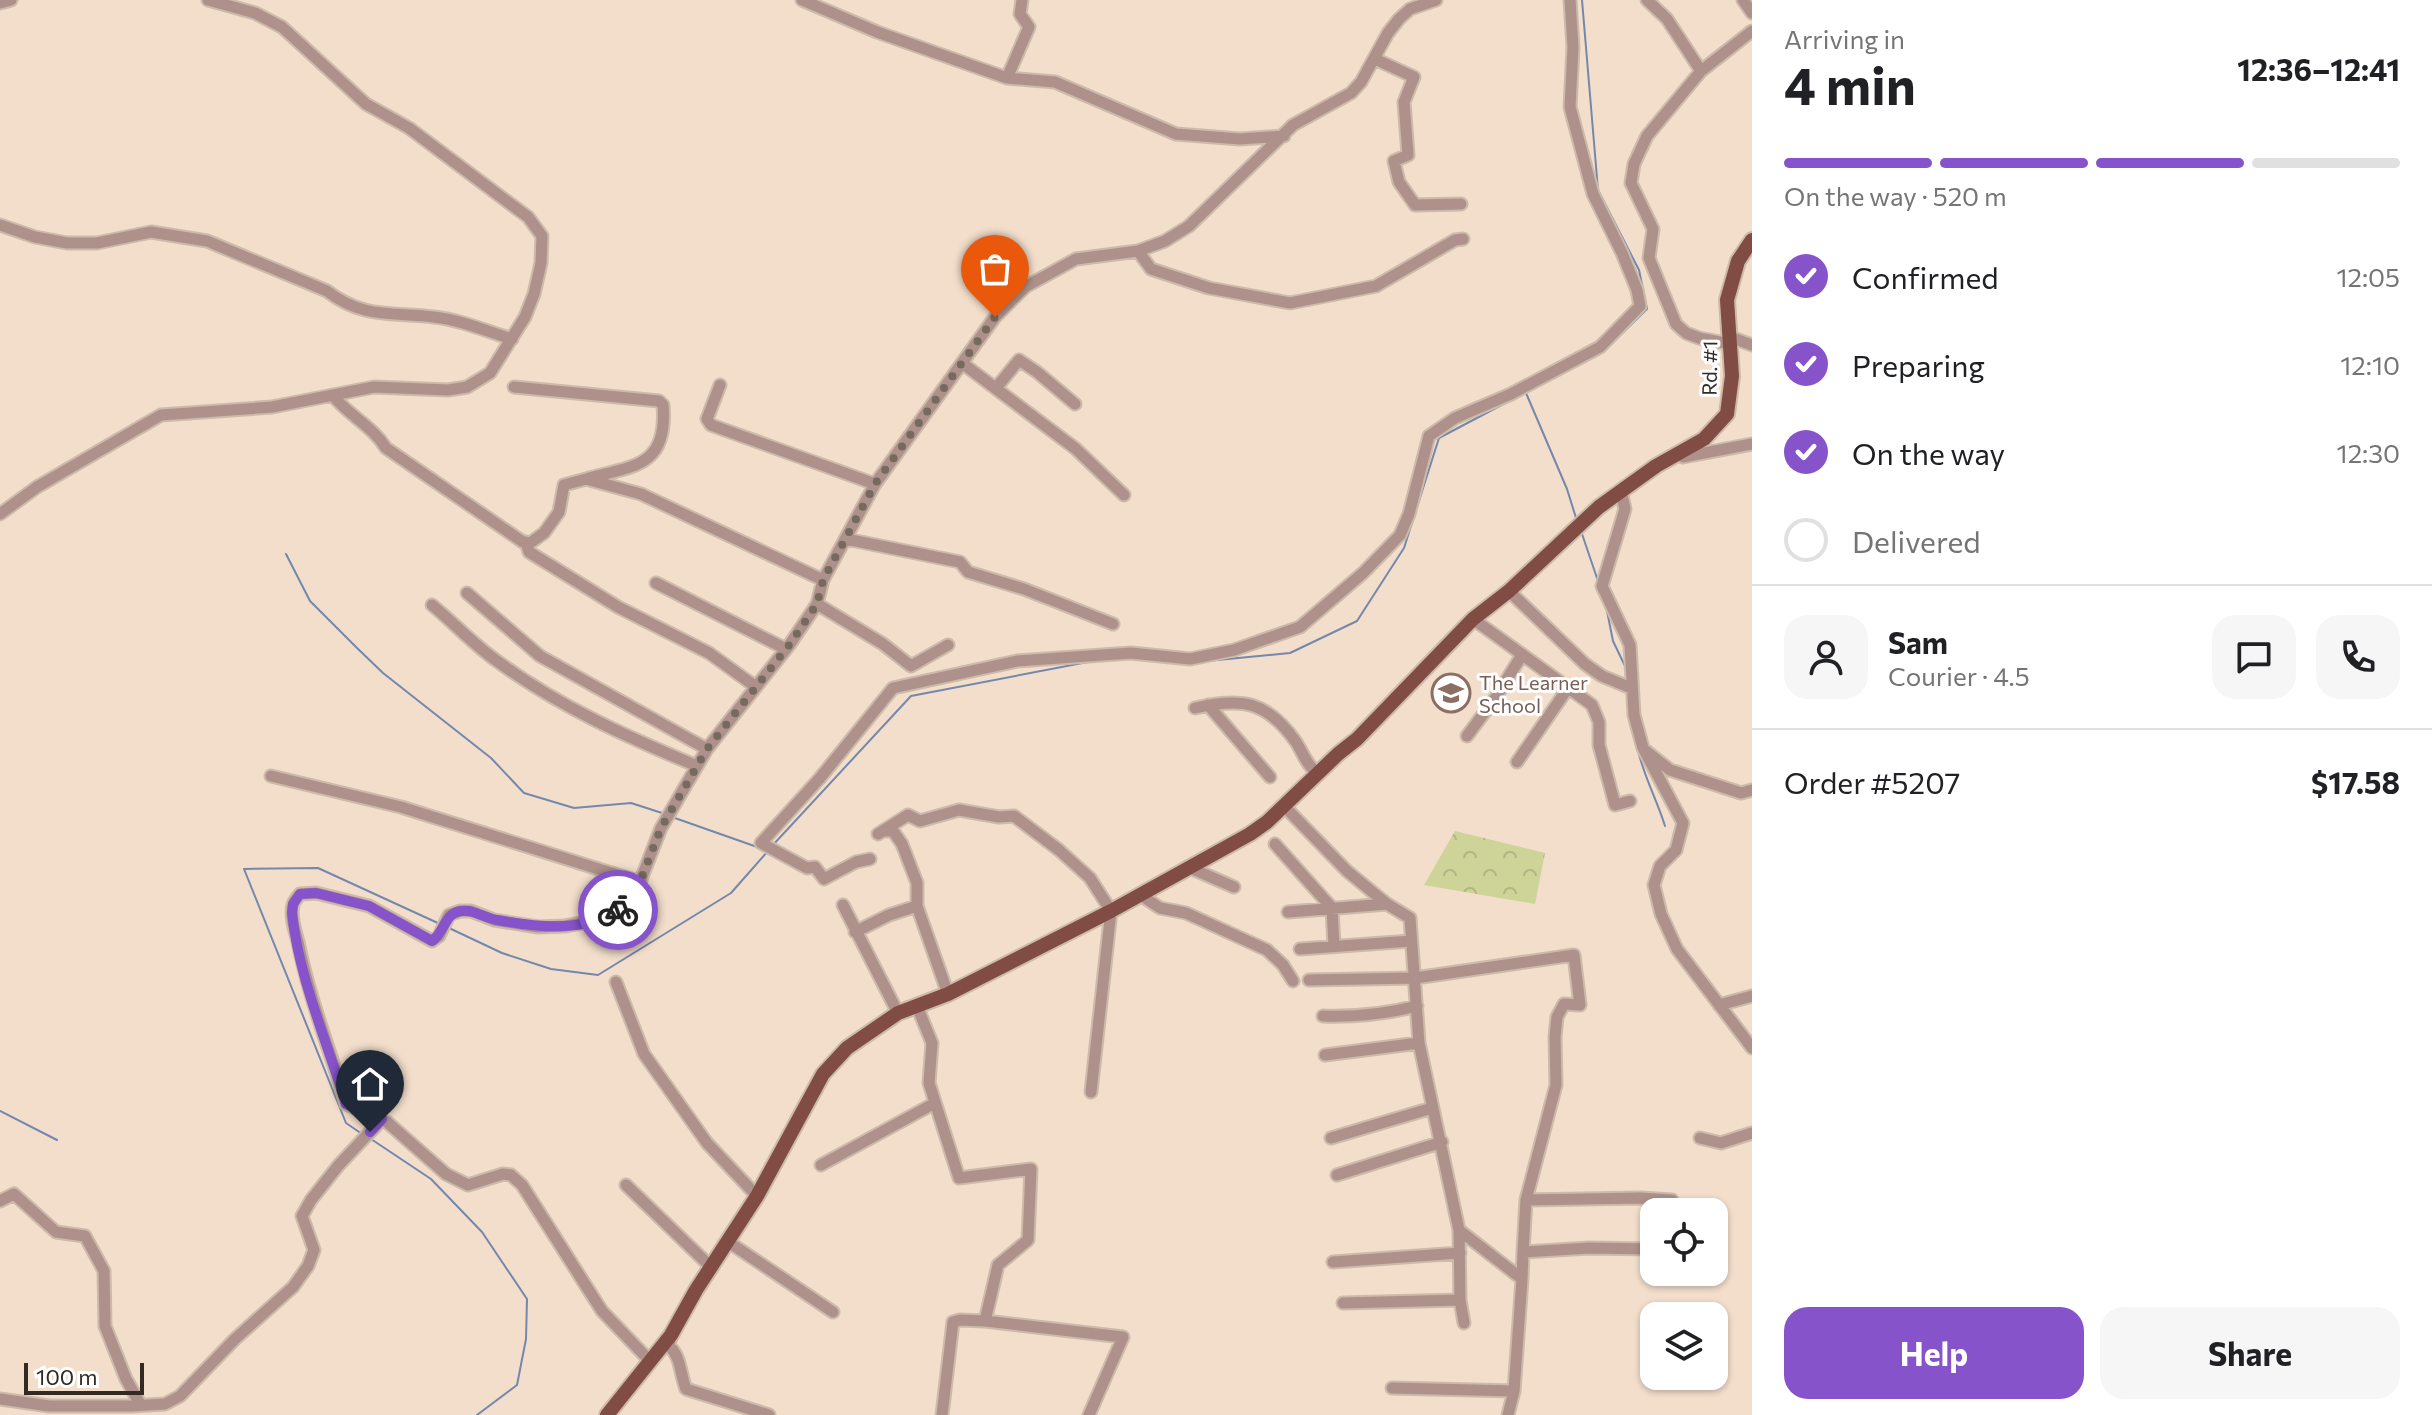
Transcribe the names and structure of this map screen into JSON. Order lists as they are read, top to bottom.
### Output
{
  "streets": {
    "main road": ["Rd. #1"]
  },
  "places": {
    "school or university": ["The Learner School"]
  },
  "scale_bar": "100 m",
  "page": {
    "heading": ["4 min", "Arriving in", "12:36–12:41"],
    "panel": [
      "Sam",
      "Courier · 4.5",
      "Order #5207",
      "$17.58"
    ],
    "bar": "On the way · 520 m",
    "list": [
      ["Confirmed", "12:05"],
      ["Preparing", "12:10"],
      ["On the way", "12:30"],
      "Delivered"
    ],
    "buttons": ["Help", "Share"],
    "scale": "100 m"
  }
}
